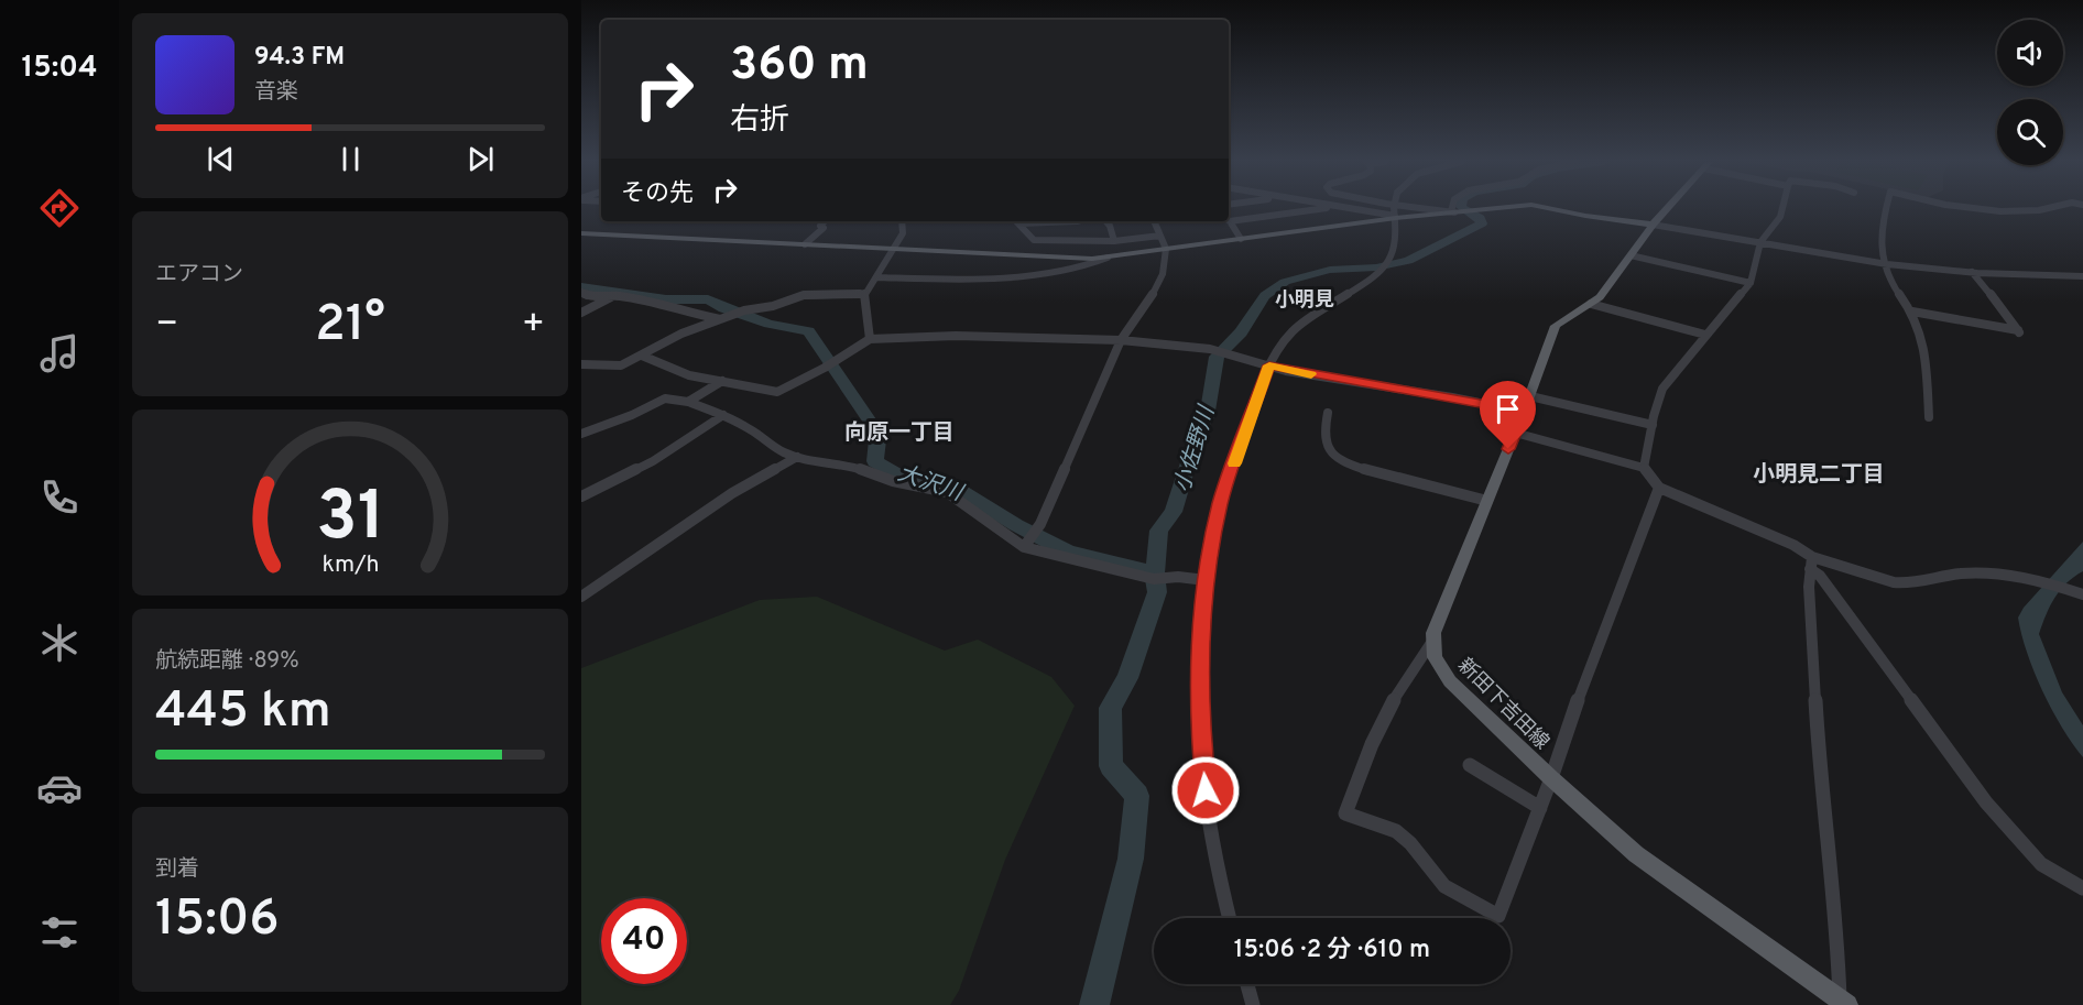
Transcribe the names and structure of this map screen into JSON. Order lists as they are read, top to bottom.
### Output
{
  "streets": {
    "main road": ["新田下吉田線"]
  },
  "districts": ["小明見", "向原一丁目", "小明見二丁目"],
  "water": ["小佐野川", "大沢川"],
  "page": {
    "tabs": "15:04",
    "turn": ["360 m", "右折"],
    "song": ["94.3 FM", "音楽"],
    "then": "その先",
    "tile": [
      "エアコン",
      ["航続距離 · 89%", "445 km"],
      ["到着", "15:06"]
    ],
    "heat": ["−", "21°", "+"],
    "limit": "40",
    "trip": "15:06 · 2 分 · 610 m",
    "gauge": ["31", "km/h"]
  }
}
